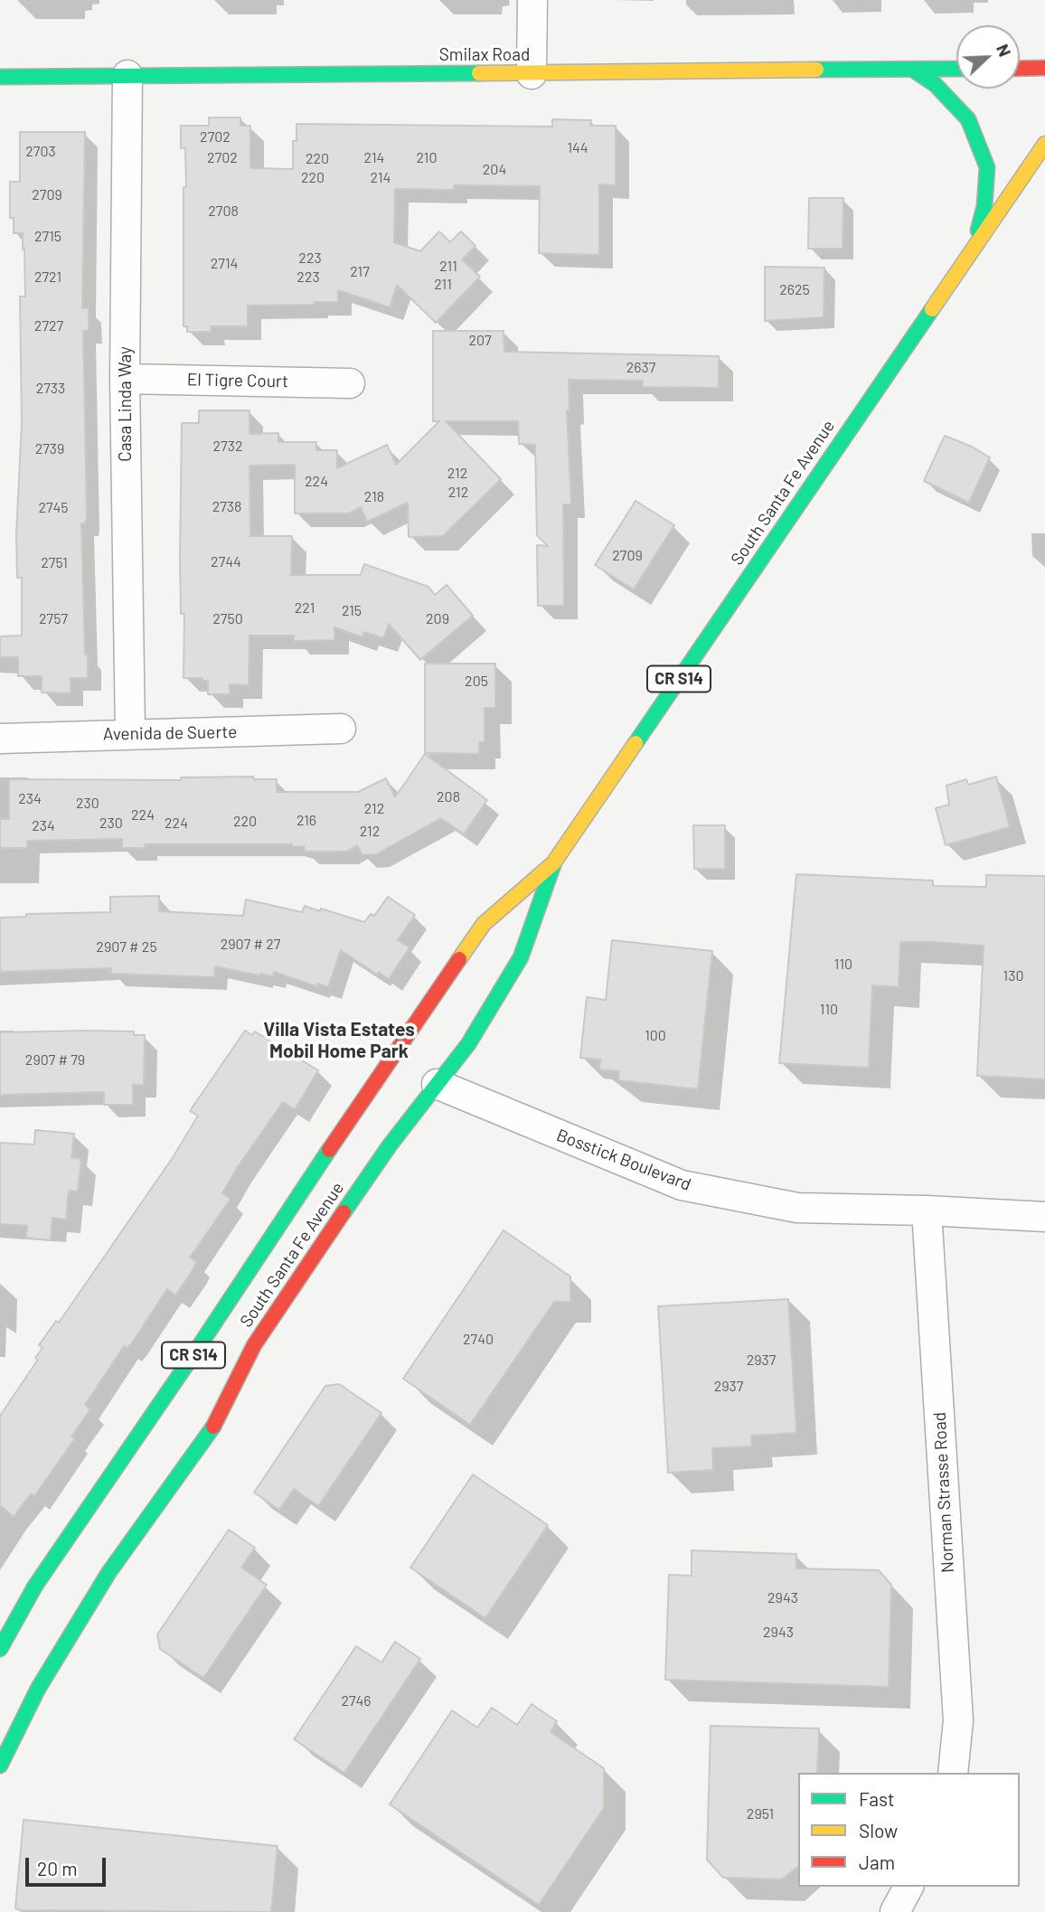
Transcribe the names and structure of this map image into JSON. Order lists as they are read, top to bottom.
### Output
{
  "streets": {
    "main road": ["Smilax Road", "South Santa Fe Avenue", "CR S14"],
    "street": [
      "El Tigre Court",
      "Casa Linda Way",
      "Avenida de Suerte",
      "Bosstick Boulevard",
      "Norman Strasse Road"
    ]
  },
  "crossings": [
    ["Smilax Road", "Casa Linda Way"],
    ["El Tigre Court", "Casa Linda Way"],
    ["Casa Linda Way", "Avenida de Suerte"],
    ["South Santa Fe Avenue", "Bosstick Boulevard"],
    ["Bosstick Boulevard", "Norman Strasse Road"]
  ],
  "districts": ["Villa Vista Estates Mobil Home Park"],
  "house_numbers": [
    "2702",
    "144",
    "2703",
    "2702",
    "214",
    "210",
    "220",
    "204",
    "220",
    "214",
    "2709",
    "2708",
    "2715",
    "223",
    "2714",
    "211",
    "217",
    "2721",
    "223",
    "211",
    "2625",
    "2727",
    "207",
    "2637",
    "2733",
    "2732",
    "2739",
    "212",
    "224",
    "212",
    "218",
    "2738",
    "2745",
    "2709",
    "2744",
    "2751",
    "221",
    "215",
    "2757",
    "2750",
    "209",
    "205",
    "208",
    "234",
    "230",
    "212",
    "224",
    "216",
    "220",
    "230",
    "224",
    "234",
    "212",
    "2907 # 27",
    "2907 # 25",
    "110",
    "130",
    "110",
    "100",
    "2907 # 79",
    "2740",
    "2937",
    "2937",
    "2943",
    "2943",
    "2746",
    "2951"
  ],
  "legend": ["Fast", "Slow", "Jam"],
  "scale_bar": "20 m",
  "north": "top right"
}
